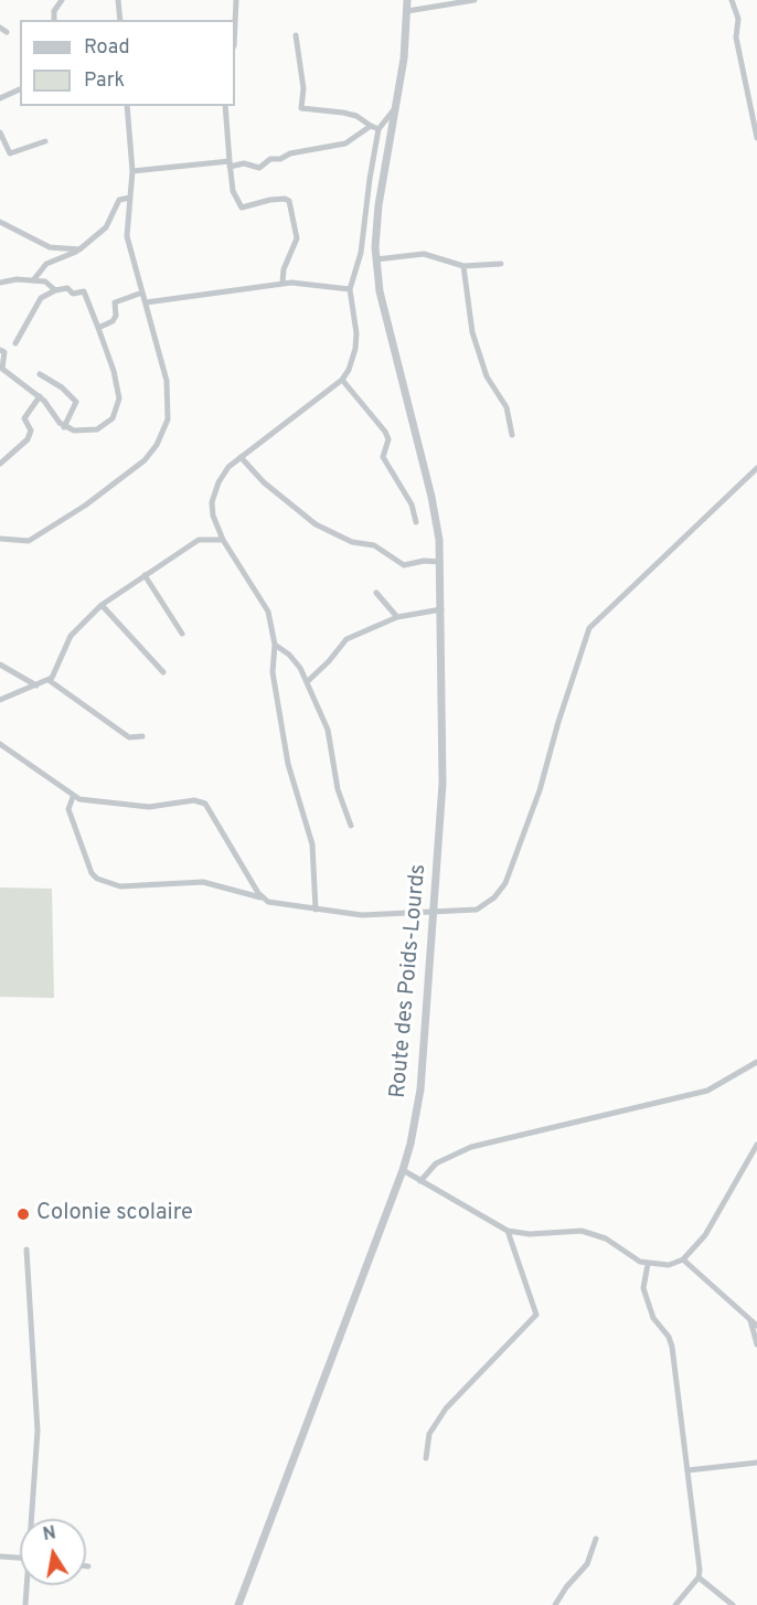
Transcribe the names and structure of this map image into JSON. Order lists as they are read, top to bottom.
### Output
{
  "streets": {
    "street": ["Route des Poids-Lourds"]
  },
  "places": ["Colonie scolaire"],
  "legend": ["Road", "Park"],
  "north": "top"
}
